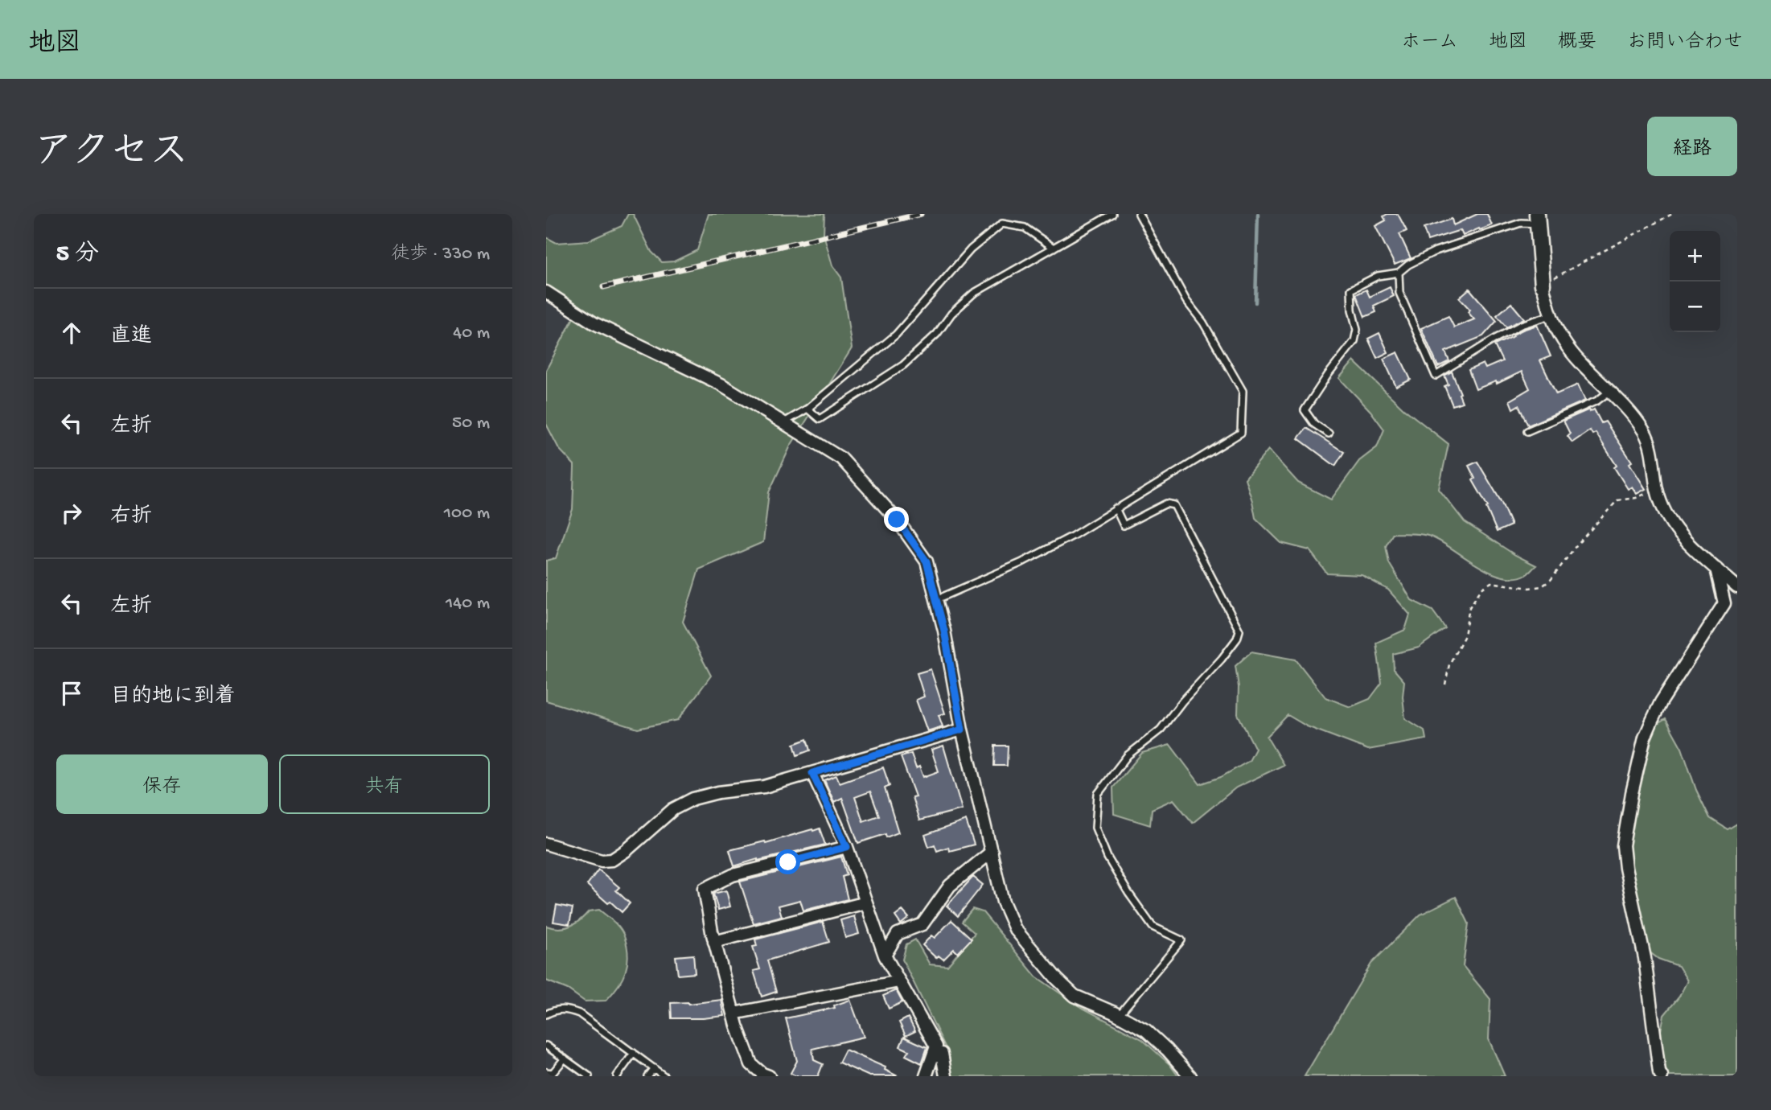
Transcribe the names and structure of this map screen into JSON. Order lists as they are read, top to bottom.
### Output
{
  "page": {
    "header": "地図",
    "nav": [
      "ホーム",
      "地図",
      "概要",
      "お問い合わせ"
    ],
    "title": "アクセス",
    "buttons": [
      "経路",
      ["保存", "共有"]
    ],
    "heading": ["5 分", "徒歩 · 330 m"],
    "map_buttons": ["+", "−"],
    "list": [
      ["直進", "40 m"],
      ["左折", "50 m"],
      ["右折", "100 m"],
      ["左折", "140 m"],
      "目的地に到着"
    ]
  }
}
